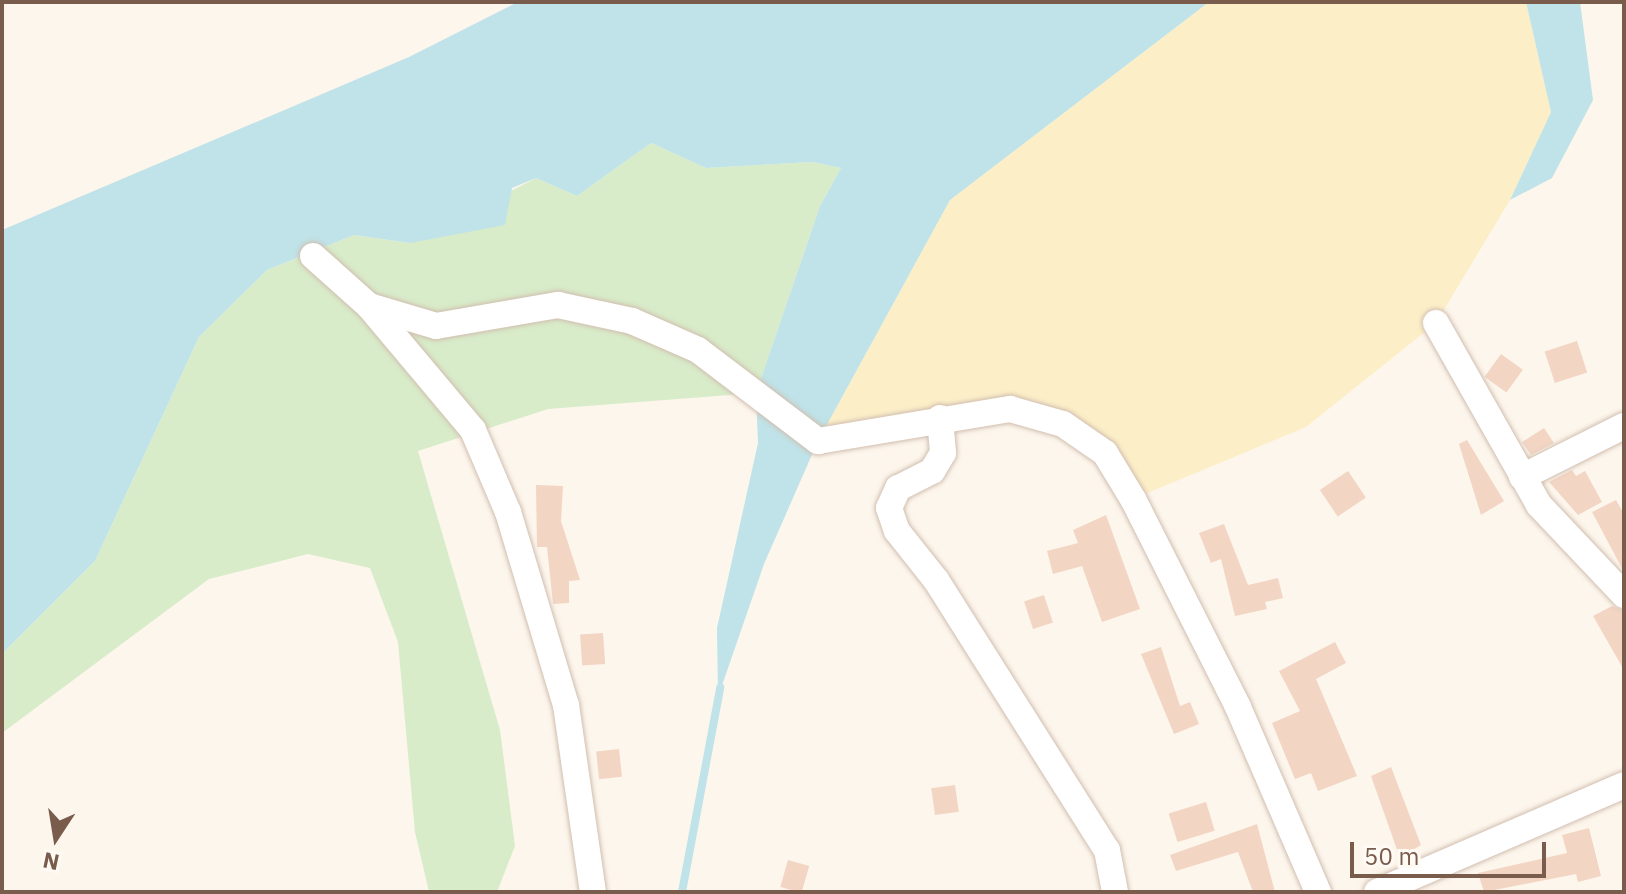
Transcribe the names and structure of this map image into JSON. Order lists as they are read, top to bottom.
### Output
{
  "scale_bar": "50 m",
  "north": "bottom"
}
